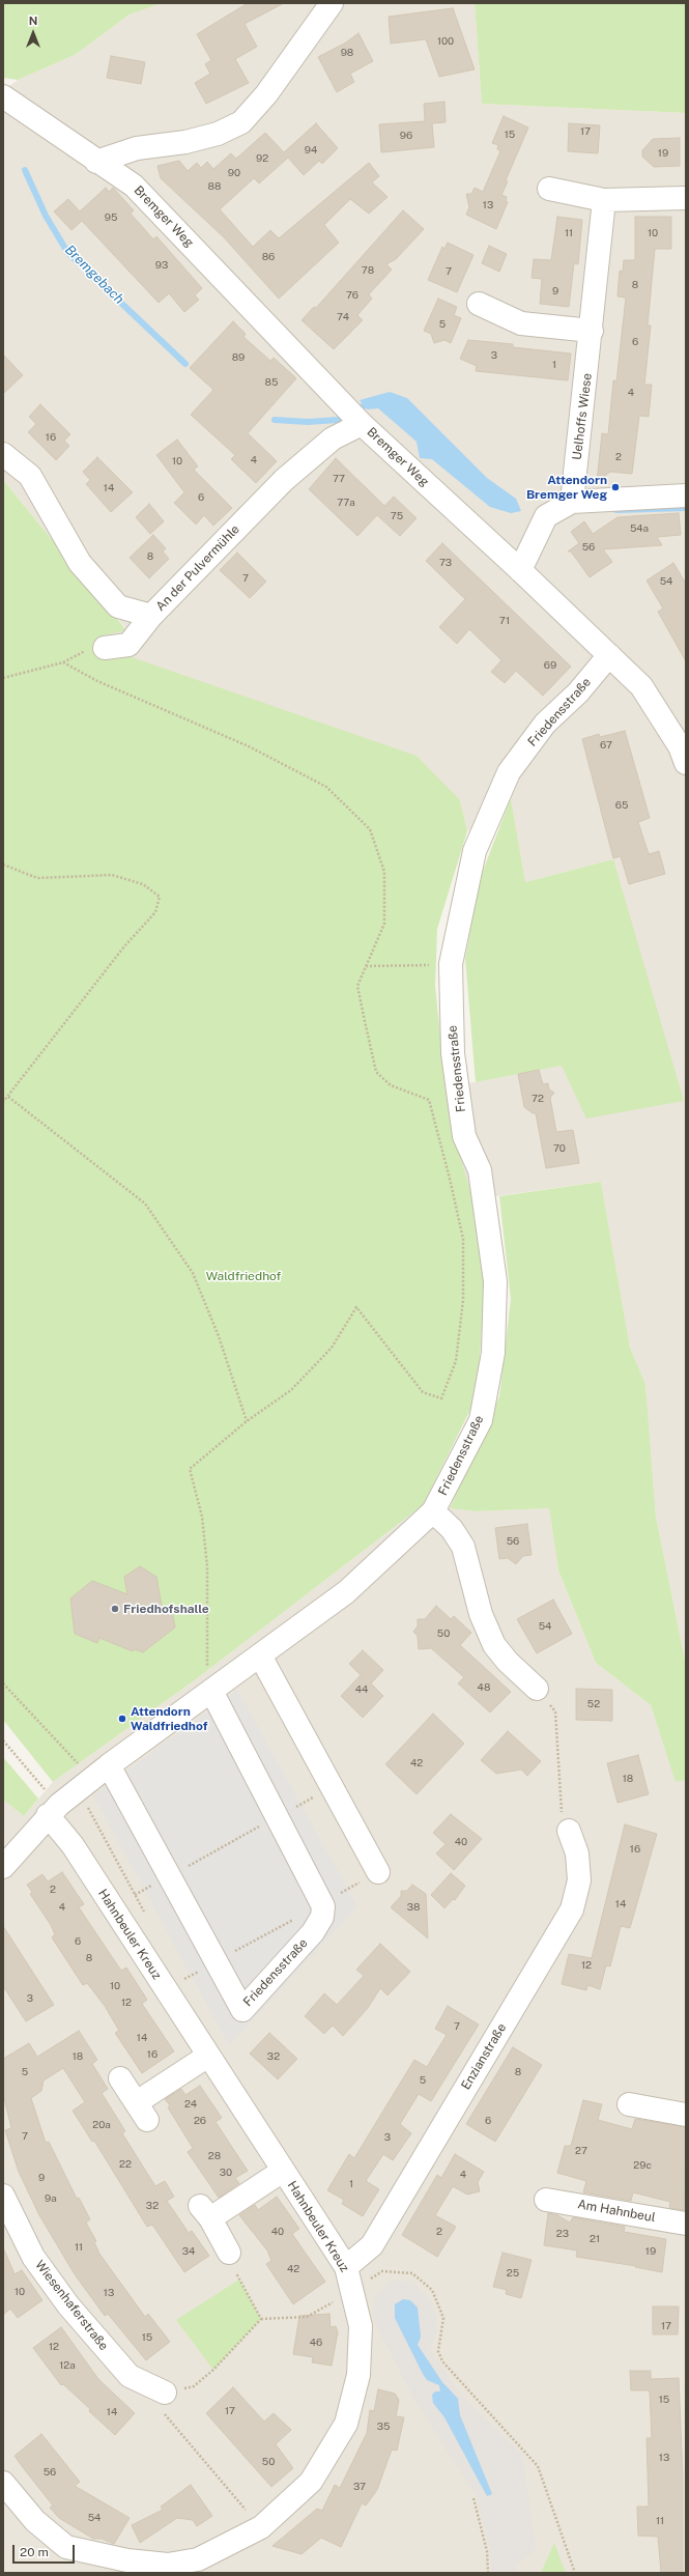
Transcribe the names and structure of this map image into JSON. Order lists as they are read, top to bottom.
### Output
{
  "streets": {
    "street": [
      "Bremger Weg",
      "Uelhoffs Wiese",
      "An der Pulvermühle",
      "Friedensstraße",
      "Hahnbeuler Kreuz",
      "Enzianstraße",
      "Am Hahnbeul",
      "Wiesenhaferstraße"
    ]
  },
  "crossings": [
    ["Bremger Weg", "An der Pulvermühle"],
    ["Bremger Weg", "Friedensstraße"],
    ["Friedensstraße", "Hahnbeuler Kreuz"],
    ["Hahnbeuler Kreuz", "Enzianstraße"]
  ],
  "water": ["Bremgebach"],
  "parks": ["Waldfriedhof"],
  "places": ["Attendorn Bremger Weg", "Friedhofshalle", "Attendorn Waldfriedhof"],
  "house_numbers": [
    "100",
    "98",
    "17",
    "15",
    "96",
    "94",
    "19",
    "92",
    "90",
    "88",
    "13",
    "95",
    "11",
    "10",
    "86",
    "93",
    "78",
    "7",
    "8",
    "9",
    "76",
    "74",
    "5",
    "6",
    "3",
    "89",
    "1",
    "85",
    "4",
    "16",
    "2",
    "4",
    "10",
    "77",
    "14",
    "6",
    "77a",
    "75",
    "54a",
    "56",
    "8",
    "73",
    "7",
    "54",
    "71",
    "69",
    "67",
    "65",
    "72",
    "70",
    "56",
    "54",
    "50",
    "48",
    "44",
    "52",
    "42",
    "18",
    "40",
    "16",
    "2",
    "14",
    "4",
    "38",
    "6",
    "8",
    "12",
    "10",
    "3",
    "12",
    "7",
    "14",
    "16",
    "18",
    "32",
    "5",
    "8",
    "5",
    "24",
    "26",
    "6",
    "20a",
    "7",
    "3",
    "27",
    "28",
    "22",
    "29c",
    "30",
    "4",
    "9",
    "1",
    "9a",
    "32",
    "40",
    "2",
    "23",
    "21",
    "11",
    "34",
    "19",
    "42",
    "25",
    "10",
    "13",
    "17",
    "15",
    "46",
    "12",
    "12a",
    "15",
    "17",
    "14",
    "35",
    "13",
    "50",
    "56",
    "37",
    "54",
    "11"
  ],
  "scale_bar": "20 m",
  "north": "top"
}
